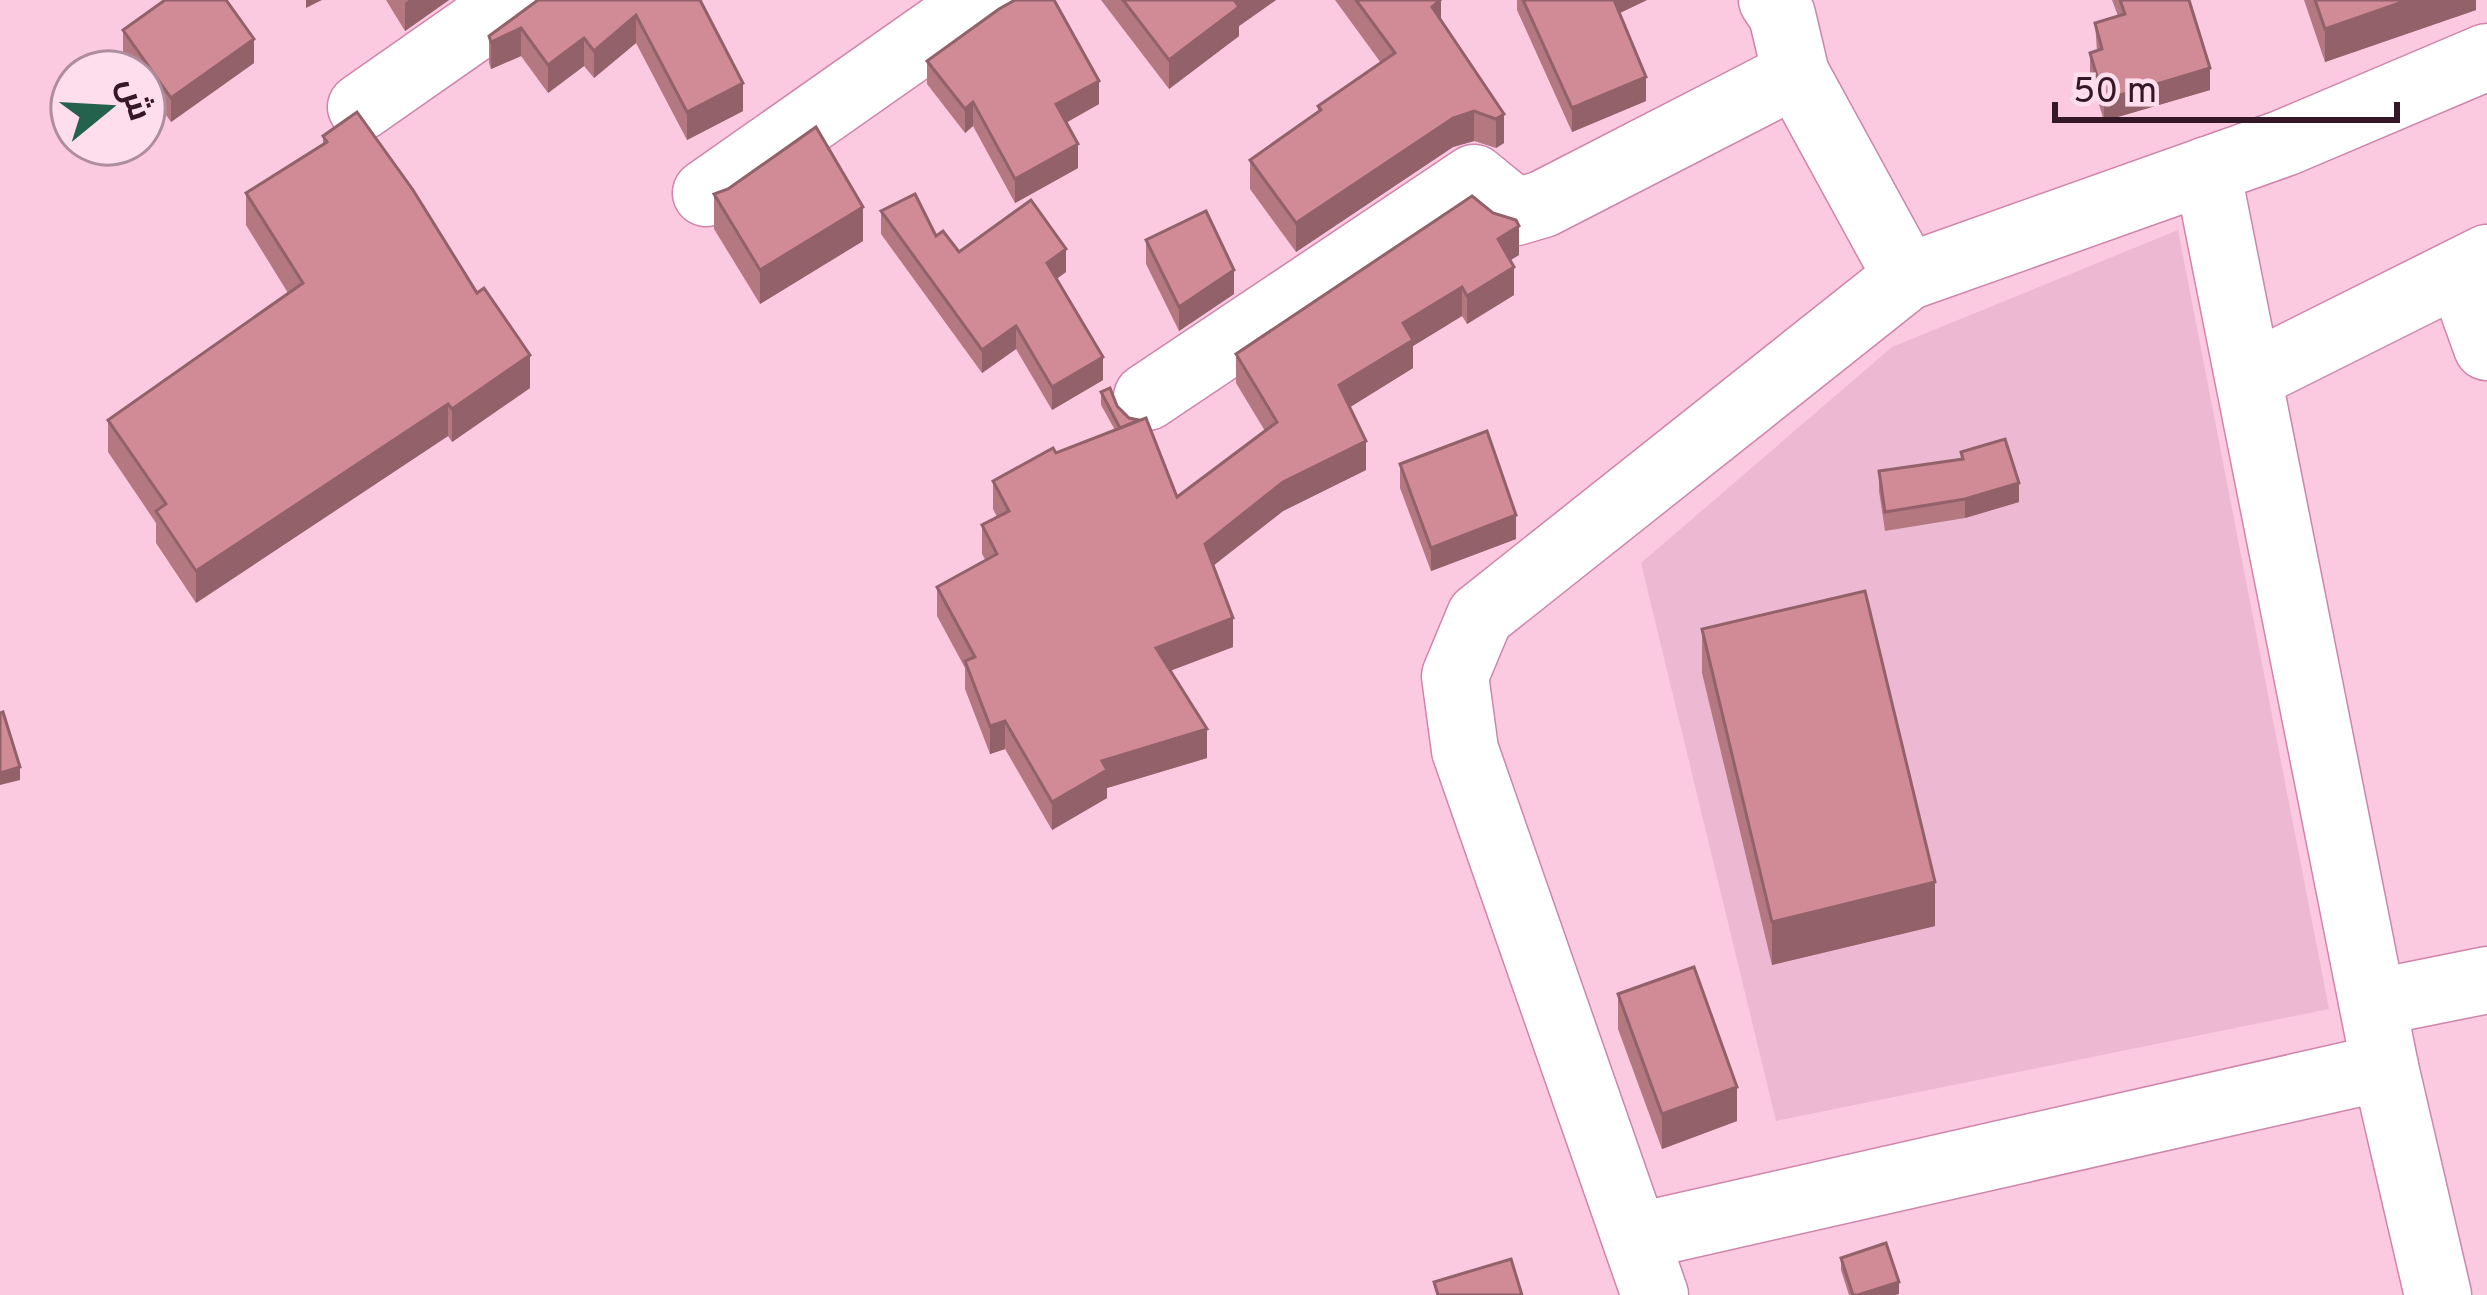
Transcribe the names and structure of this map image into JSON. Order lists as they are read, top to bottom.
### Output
{
  "scale_bar": "50 m",
  "north": "right"
}
